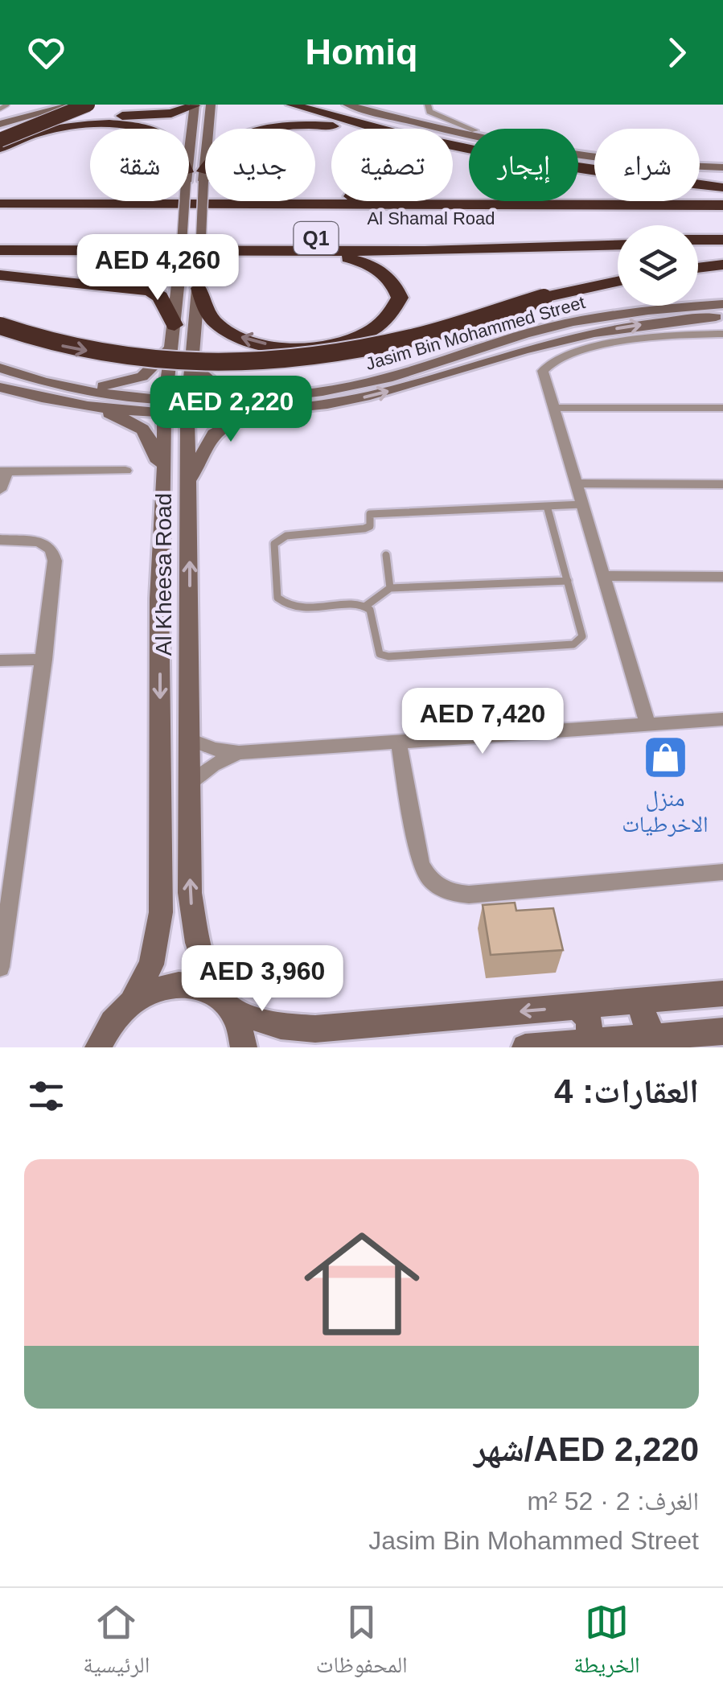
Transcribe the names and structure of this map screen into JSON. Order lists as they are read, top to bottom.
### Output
{
  "streets": {
    "highway": ["Al Shamal Road", "Q1"],
    "main road": ["Jasim Bin Mohammed Street", "Al Kheesa Road"]
  },
  "crossings": [
    ["Jasim Bin Mohammed Street", "Al Kheesa Road"]
  ],
  "places": {
    "shop": ["منزل الاخرطيات"]
  },
  "page": {
    "header": "Homiq",
    "chip": [
      "شراء",
      "إيجار",
      "تصفية",
      "جديد",
      "شقة"
    ],
    "price": [
      "AED 4,260",
      "AED 2,220",
      "AED 7,420",
      "AED 3,960"
    ],
    "heading": "العقارات: 4",
    "list": [
      {
        "name": "AED 2,220/شهر",
        "note": "الغرف: 2 · 52 m² · Jasim Bin Mohammed Street"
      }
    ],
    "tabs": ["الخريطة", "المحفوظات", "الرئيسية"]
  }
}
